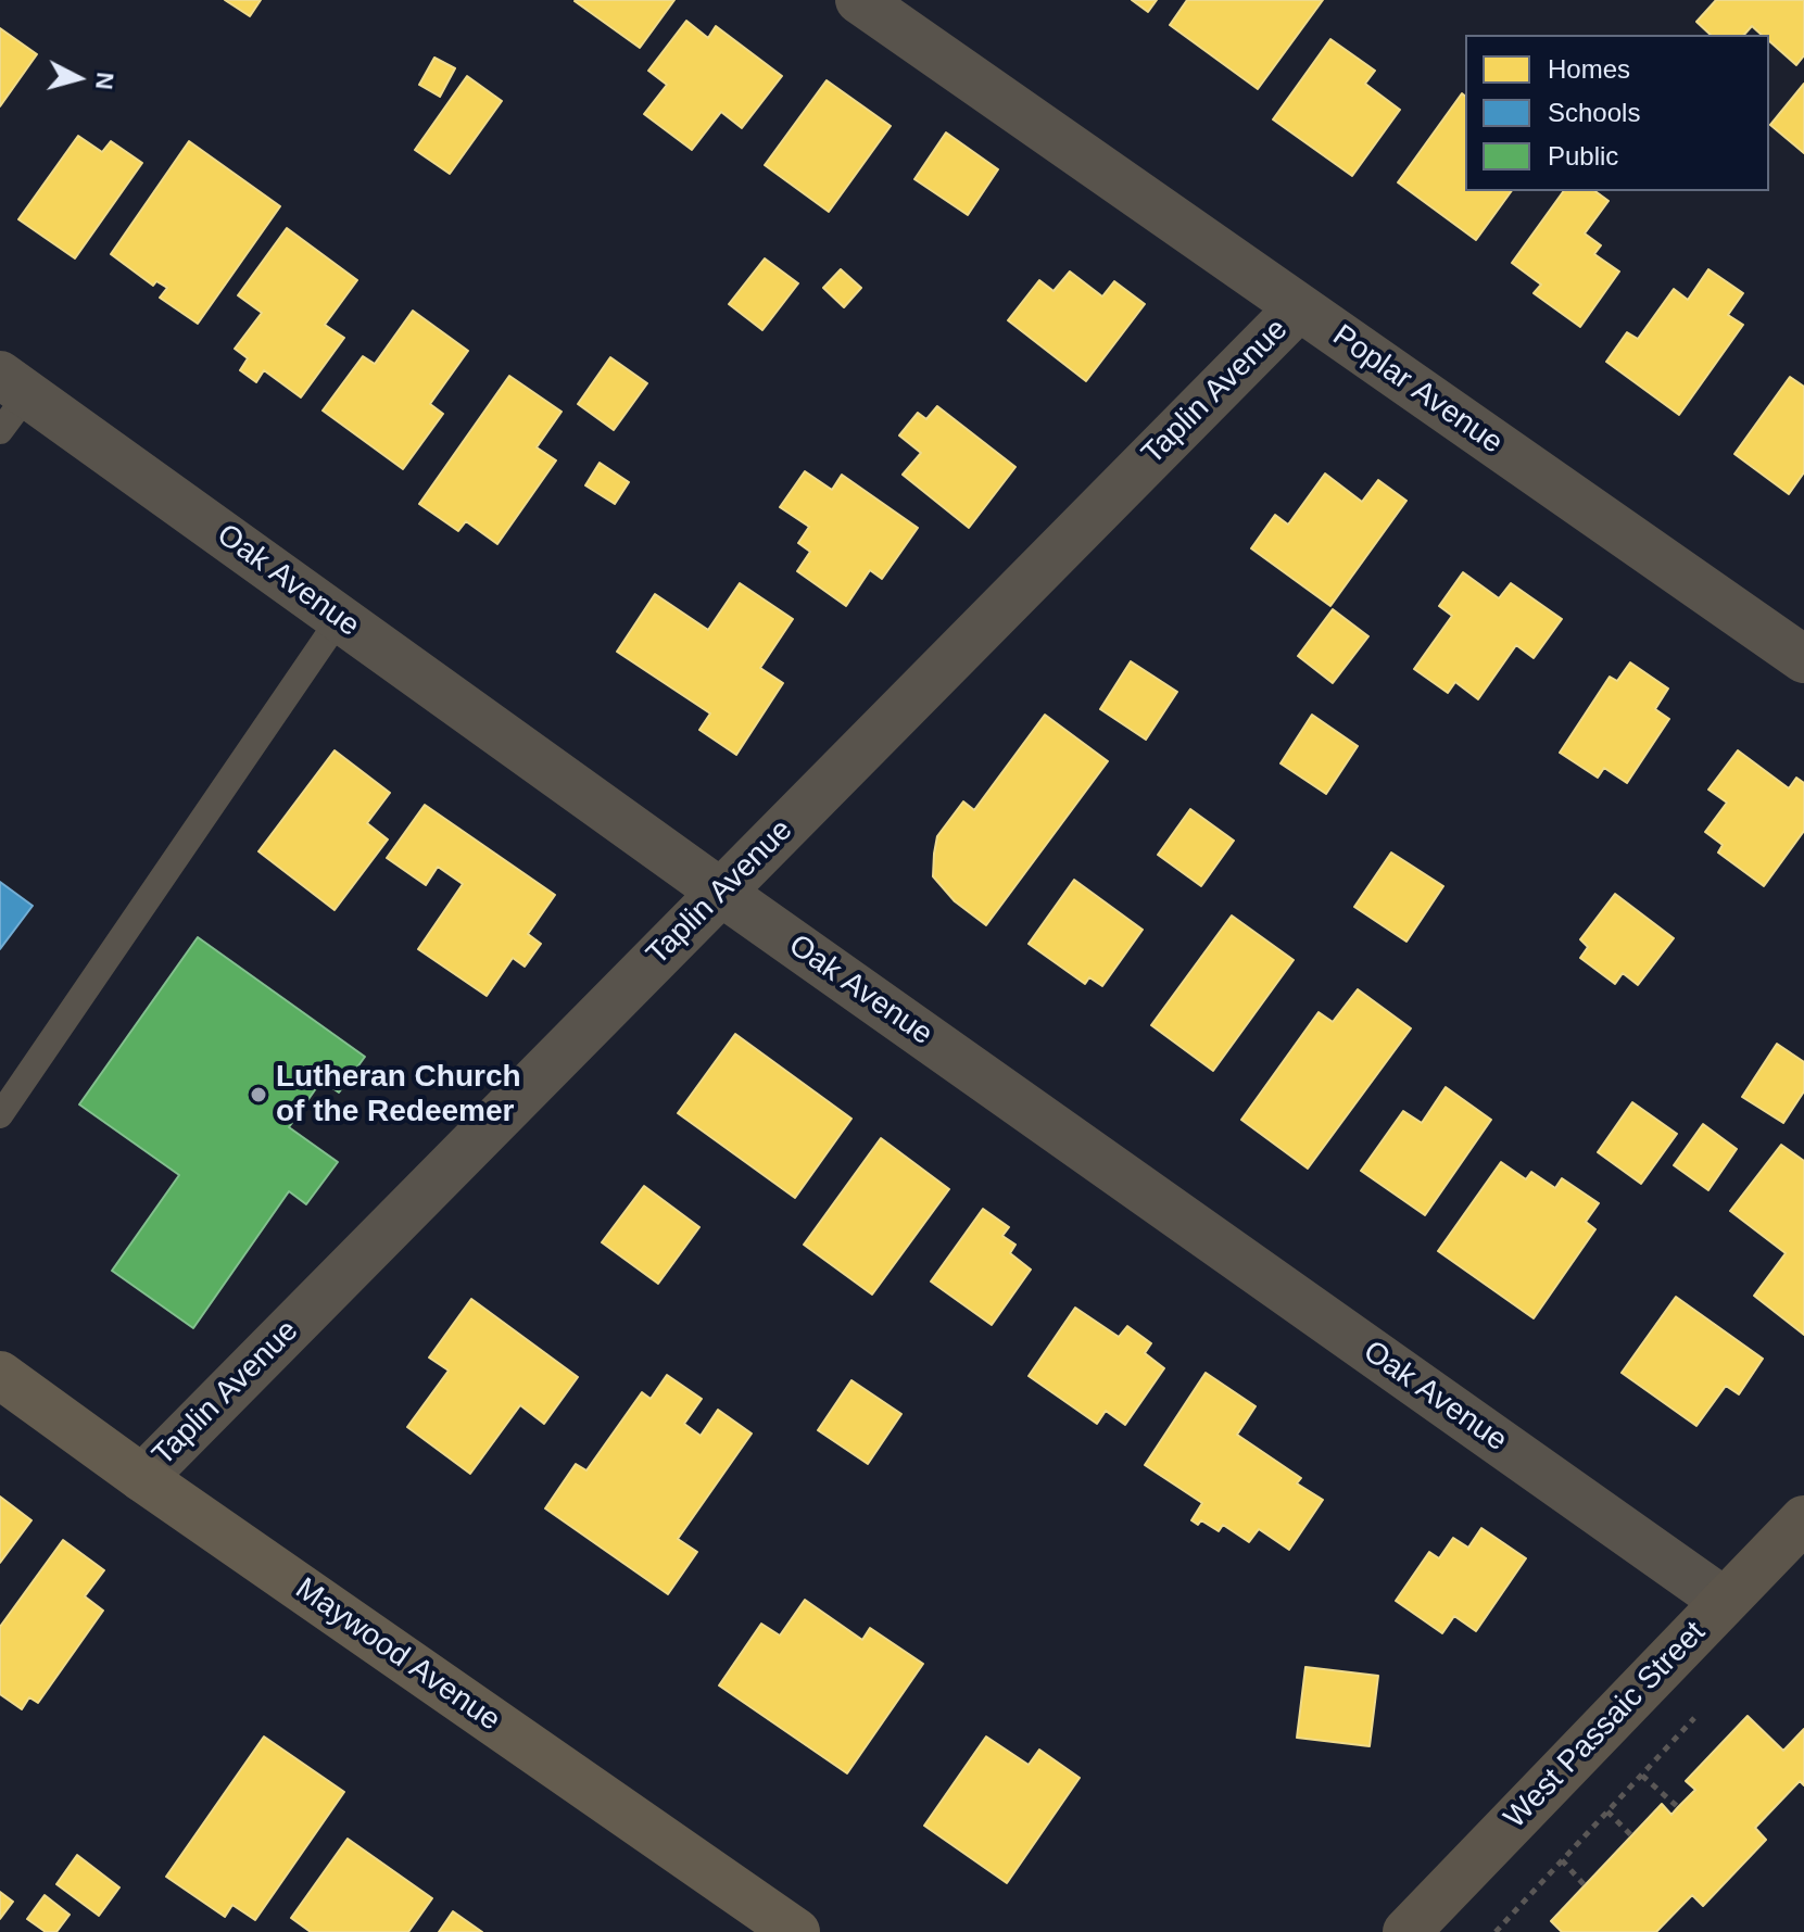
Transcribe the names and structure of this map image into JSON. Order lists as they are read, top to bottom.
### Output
{
  "streets": {
    "main road": ["Maywood Avenue", "West Passaic Street"],
    "street": ["Poplar Avenue", "Taplin Avenue", "Oak Avenue"]
  },
  "crossings": [
    ["Poplar Avenue", "Taplin Avenue"],
    ["Taplin Avenue", "Oak Avenue"],
    ["Taplin Avenue", "Maywood Avenue"],
    ["Oak Avenue", "West Passaic Street"]
  ],
  "places": ["Lutheran Church of the Redeemer"],
  "legend": ["Homes", "Schools", "Public"],
  "north": "right"
}
